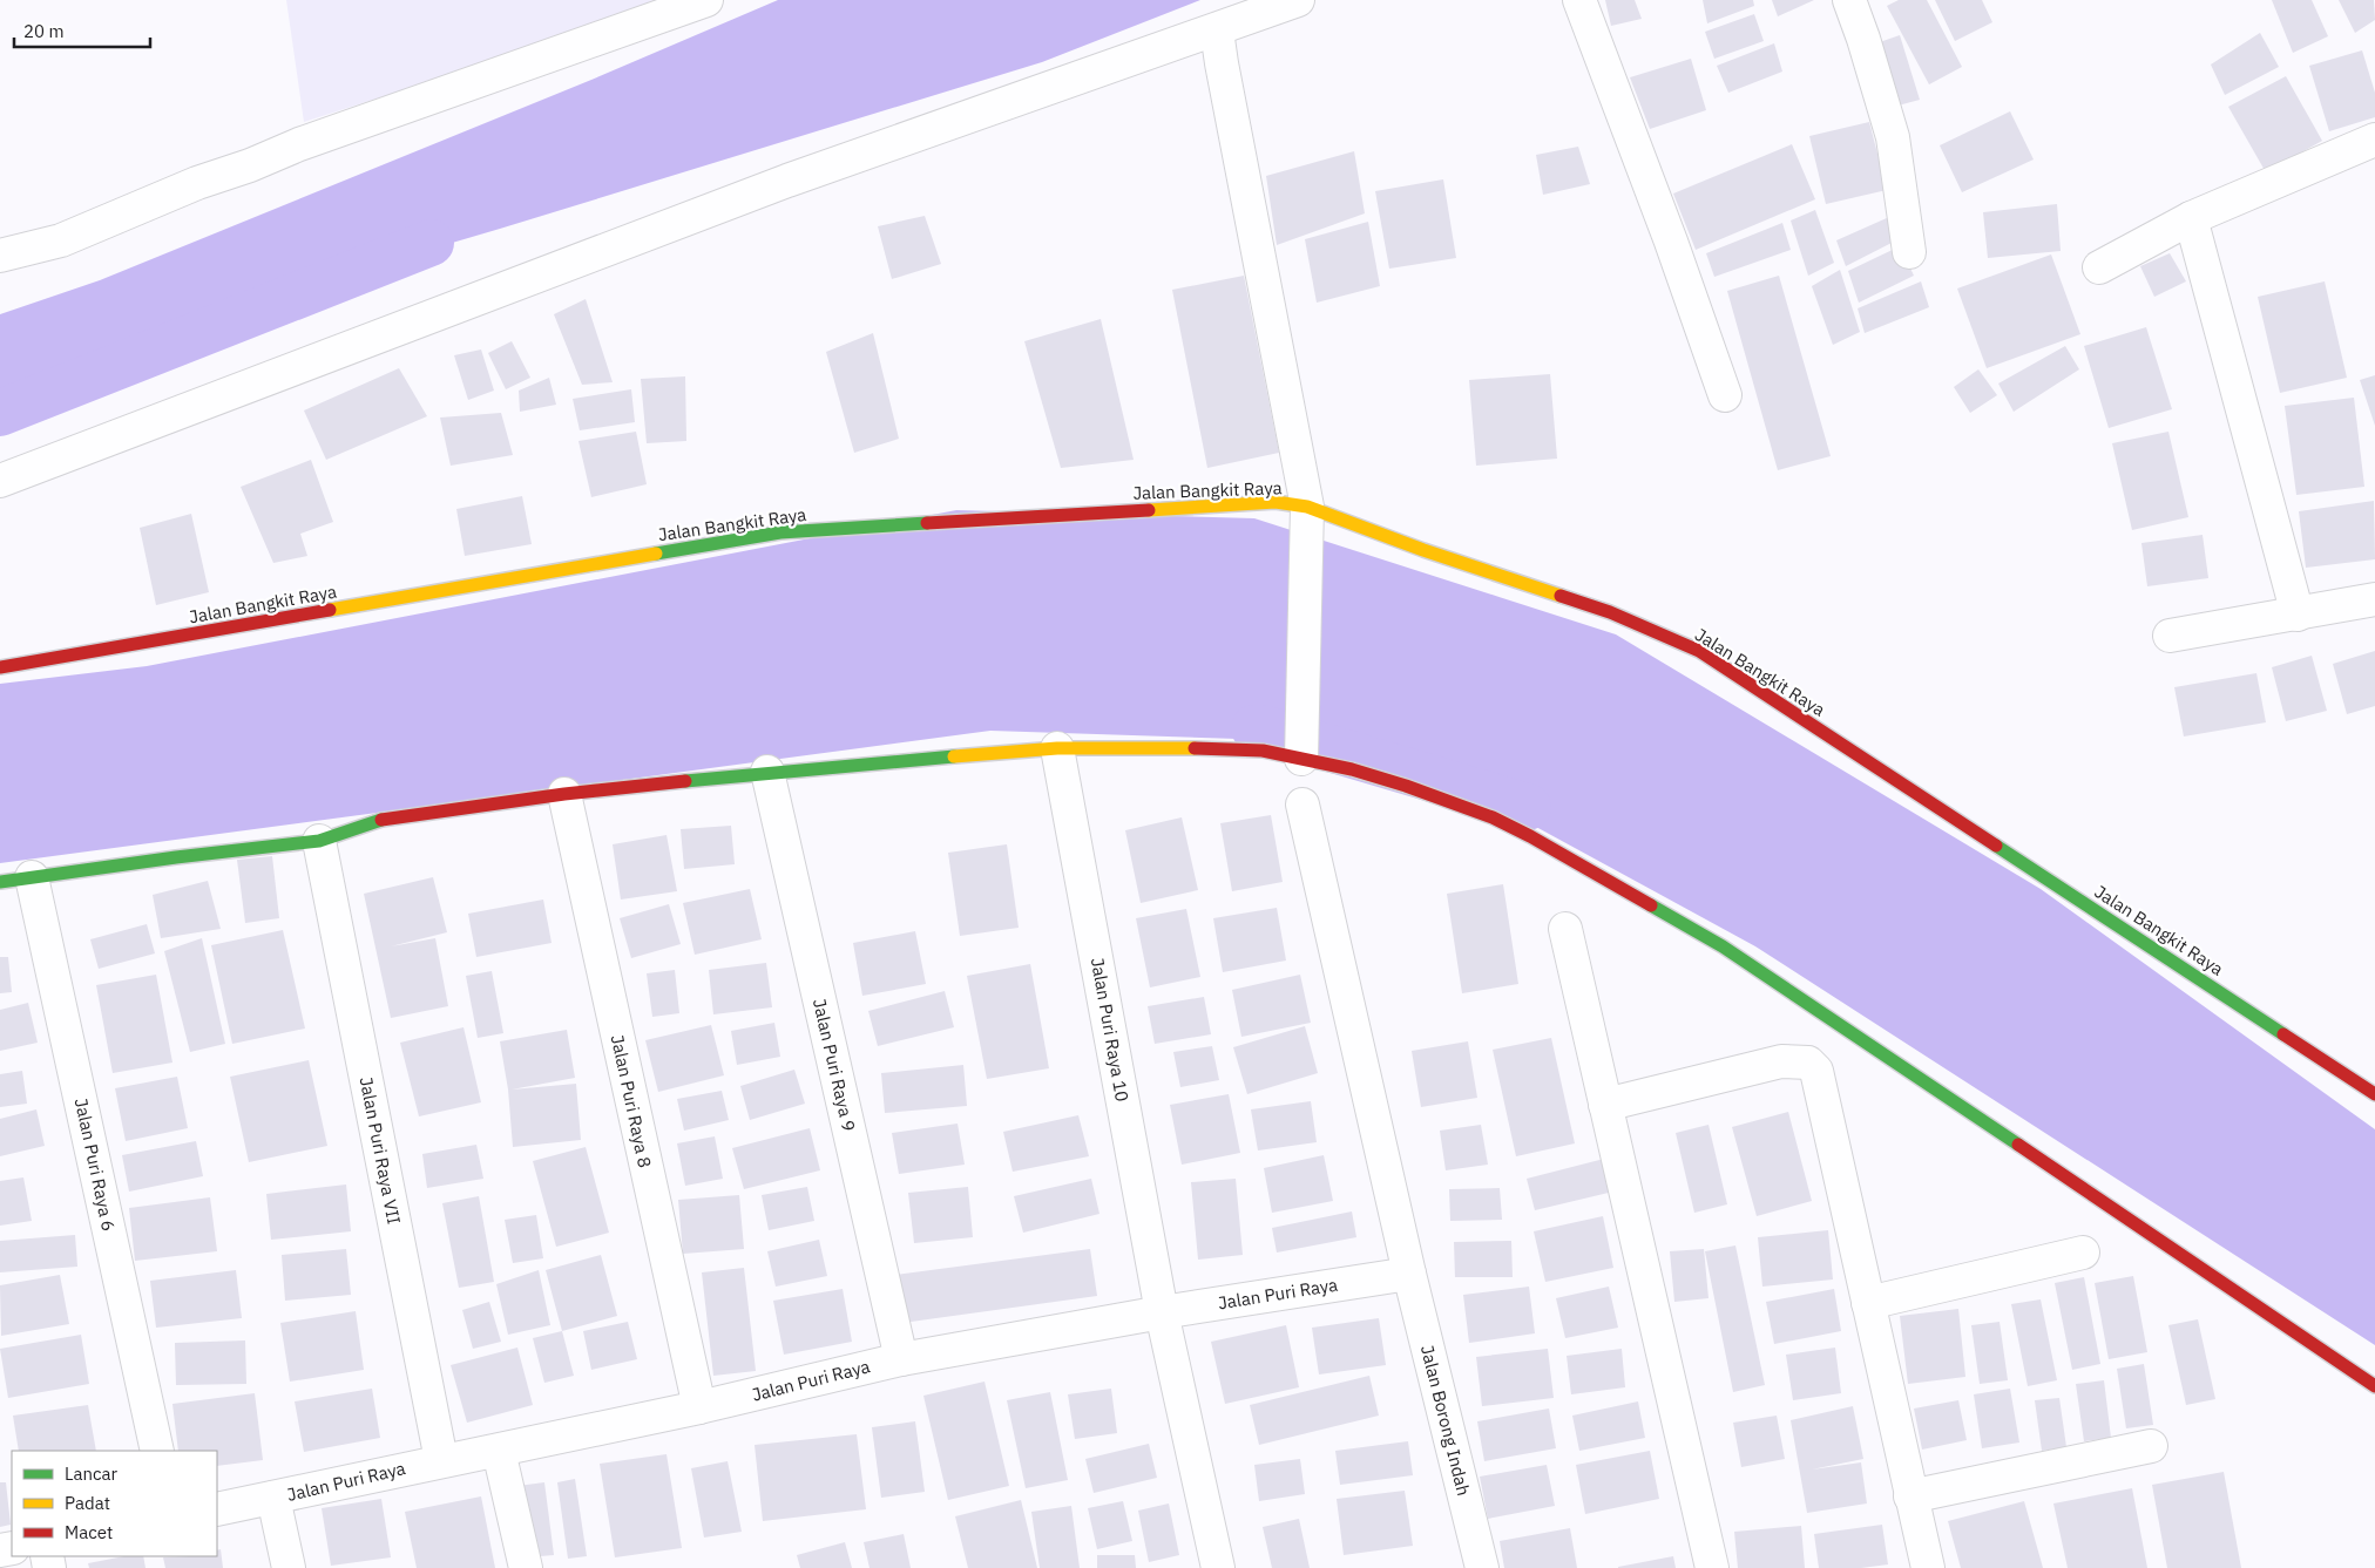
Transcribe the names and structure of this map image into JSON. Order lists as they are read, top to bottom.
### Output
{
  "streets": {
    "street": [
      "Jalan Bangkit Raya",
      "Jalan Puri Raya 10",
      "Jalan Puri Raya 9",
      "Jalan Puri Raya 8",
      "Jalan Puri Raya VII",
      "Jalan Puri Raya 6",
      "Jalan Puri Raya",
      "Jalan Borong Indah"
    ]
  },
  "crossings": [
    ["Jalan Puri Raya 10", "Jalan Puri Raya"],
    ["Jalan Puri Raya 9", "Jalan Puri Raya"],
    ["Jalan Puri Raya 8", "Jalan Puri Raya"],
    ["Jalan Puri Raya VII", "Jalan Puri Raya"],
    ["Jalan Puri Raya", "Jalan Borong Indah"]
  ],
  "legend": ["Lancar", "Padat", "Macet"],
  "scale_bar": "20 m"
}
